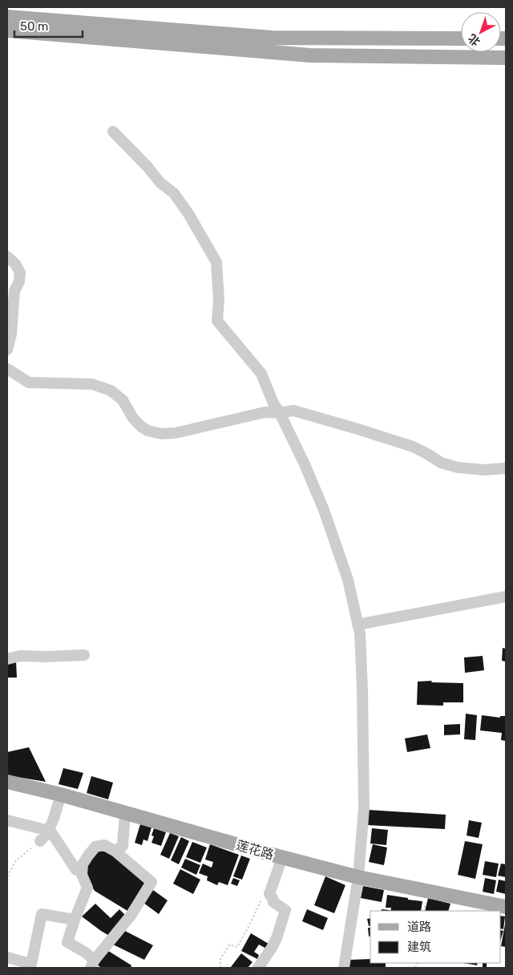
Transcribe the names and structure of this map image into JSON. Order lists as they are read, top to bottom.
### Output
{
  "streets": {
    "main road": ["莲花路"]
  },
  "legend": ["道路", "建筑"],
  "scale_bar": "50 m",
  "north": "bottom left"
}
